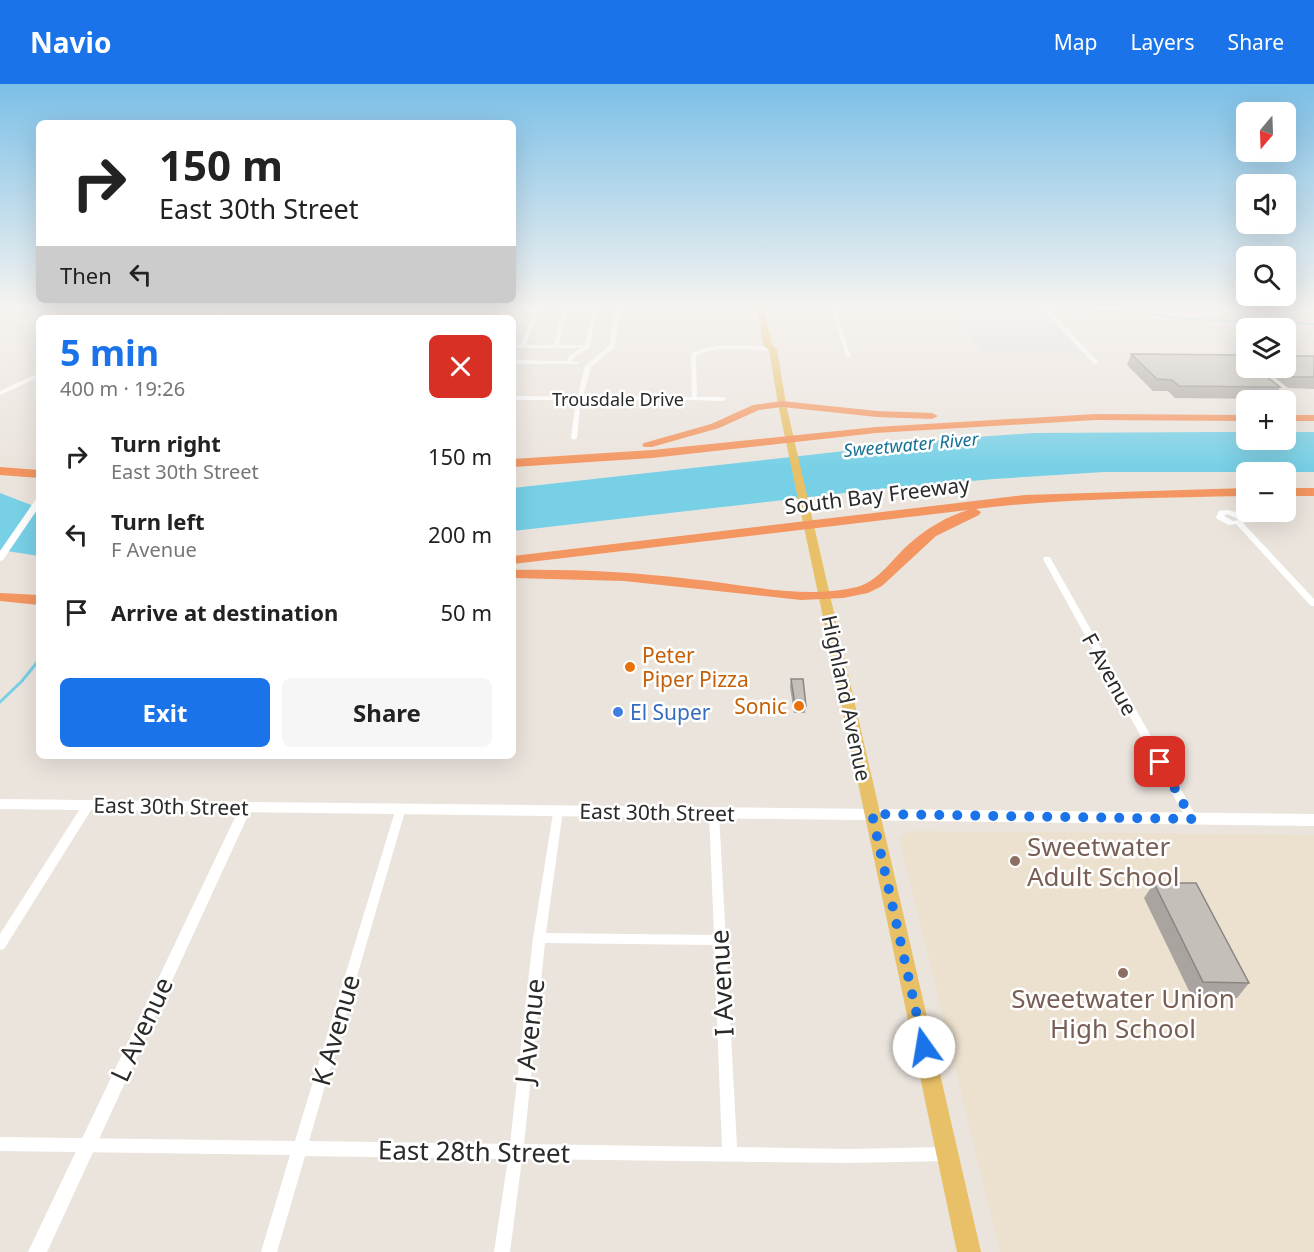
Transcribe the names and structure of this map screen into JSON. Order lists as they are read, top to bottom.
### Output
{
  "streets": {
    "highway": ["South Bay Freeway"],
    "main road": ["Highland Avenue", "East 30th Street"],
    "street": [
      "Trousdale Drive",
      "F Avenue",
      "I Avenue",
      "L Avenue",
      "K Avenue",
      "J Avenue",
      "East 28th Street"
    ]
  },
  "crossings": [
    ["F Avenue", "East 30th Street"],
    ["Highland Avenue", "East 30th Street"],
    ["Highland Avenue", "East 28th Street"],
    ["East 30th Street", "I Avenue"],
    ["East 30th Street", "L Avenue"],
    ["East 30th Street", "K Avenue"],
    ["East 30th Street", "J Avenue"],
    ["I Avenue", "East 28th Street"],
    ["L Avenue", "East 28th Street"],
    ["K Avenue", "East 28th Street"],
    ["J Avenue", "East 28th Street"]
  ],
  "water": ["Sweetwater River"],
  "places": [
    "Peter Piper Pizza",
    "Sonic",
    "El Super",
    "Sweetwater Adult School",
    "Sweetwater Union High School"
  ],
  "north": "bottom",
  "page": {
    "header": "Navio",
    "nav": ["Map", "Layers", "Share"],
    "map_buttons": ["+", "−"],
    "turn": ["150 m", "East 30th Street"],
    "then": "Then",
    "heading": ["5 min", "400 m · 19:26"],
    "list": [
      {
        "name": "Turn right",
        "note": "East 30th Street",
        "value": "150 m"
      },
      {
        "name": "Turn left",
        "note": "F Avenue",
        "value": "200 m"
      },
      {
        "name": "Arrive at destination",
        "value": "50 m"
      }
    ],
    "buttons": ["Exit", "Share"]
  }
}
